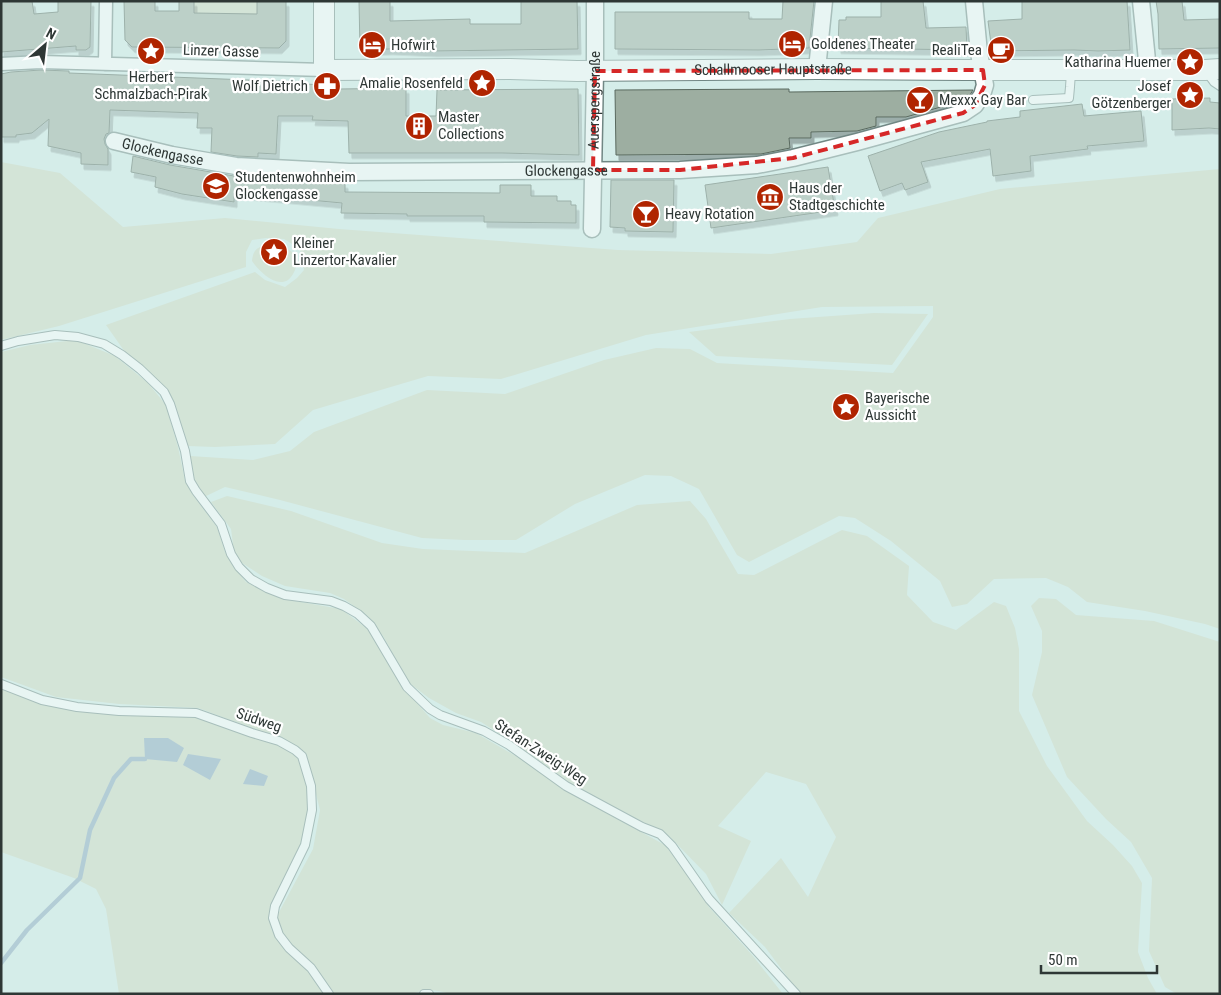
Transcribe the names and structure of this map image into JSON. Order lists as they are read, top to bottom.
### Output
{
  "streets": {
    "street": [
      "Linzer Gasse",
      "Schallmooser Hauptstraße",
      "Auerspergstraße",
      "Glockengasse"
    ],
    "lane": ["Südweg", "Stefan-Zweig-Weg"]
  },
  "crossings": [
    ["Linzer Gasse", "Schallmooser Hauptstraße"],
    ["Schallmooser Hauptstraße", "Auerspergstraße"],
    ["Schallmooser Hauptstraße", "Glockengasse"],
    ["Auerspergstraße", "Glockengasse"]
  ],
  "places": {
    "hotel": ["Goldenes Theater", "Hofwirt"],
    "cafe": ["RealiTea"],
    "place": [
      "Herbert Schmalzbach-Pirak",
      "Katharina Huemer",
      "Amalie Rosenfeld",
      "Josef Götzenberger",
      "Kleiner Linzertor-Kavalier",
      "Bayerische Aussicht"
    ],
    "pharmacy": ["Wolf Dietrich"],
    "bar": ["Mexxx Gay Bar", "Heavy Rotation"],
    "building": ["Master Collections"],
    "school or university": ["Studentenwohnheim Glockengasse"],
    "museum": ["Haus der Stadtgeschichte"]
  },
  "scale_bar": "50 m",
  "north": "top right"
}
